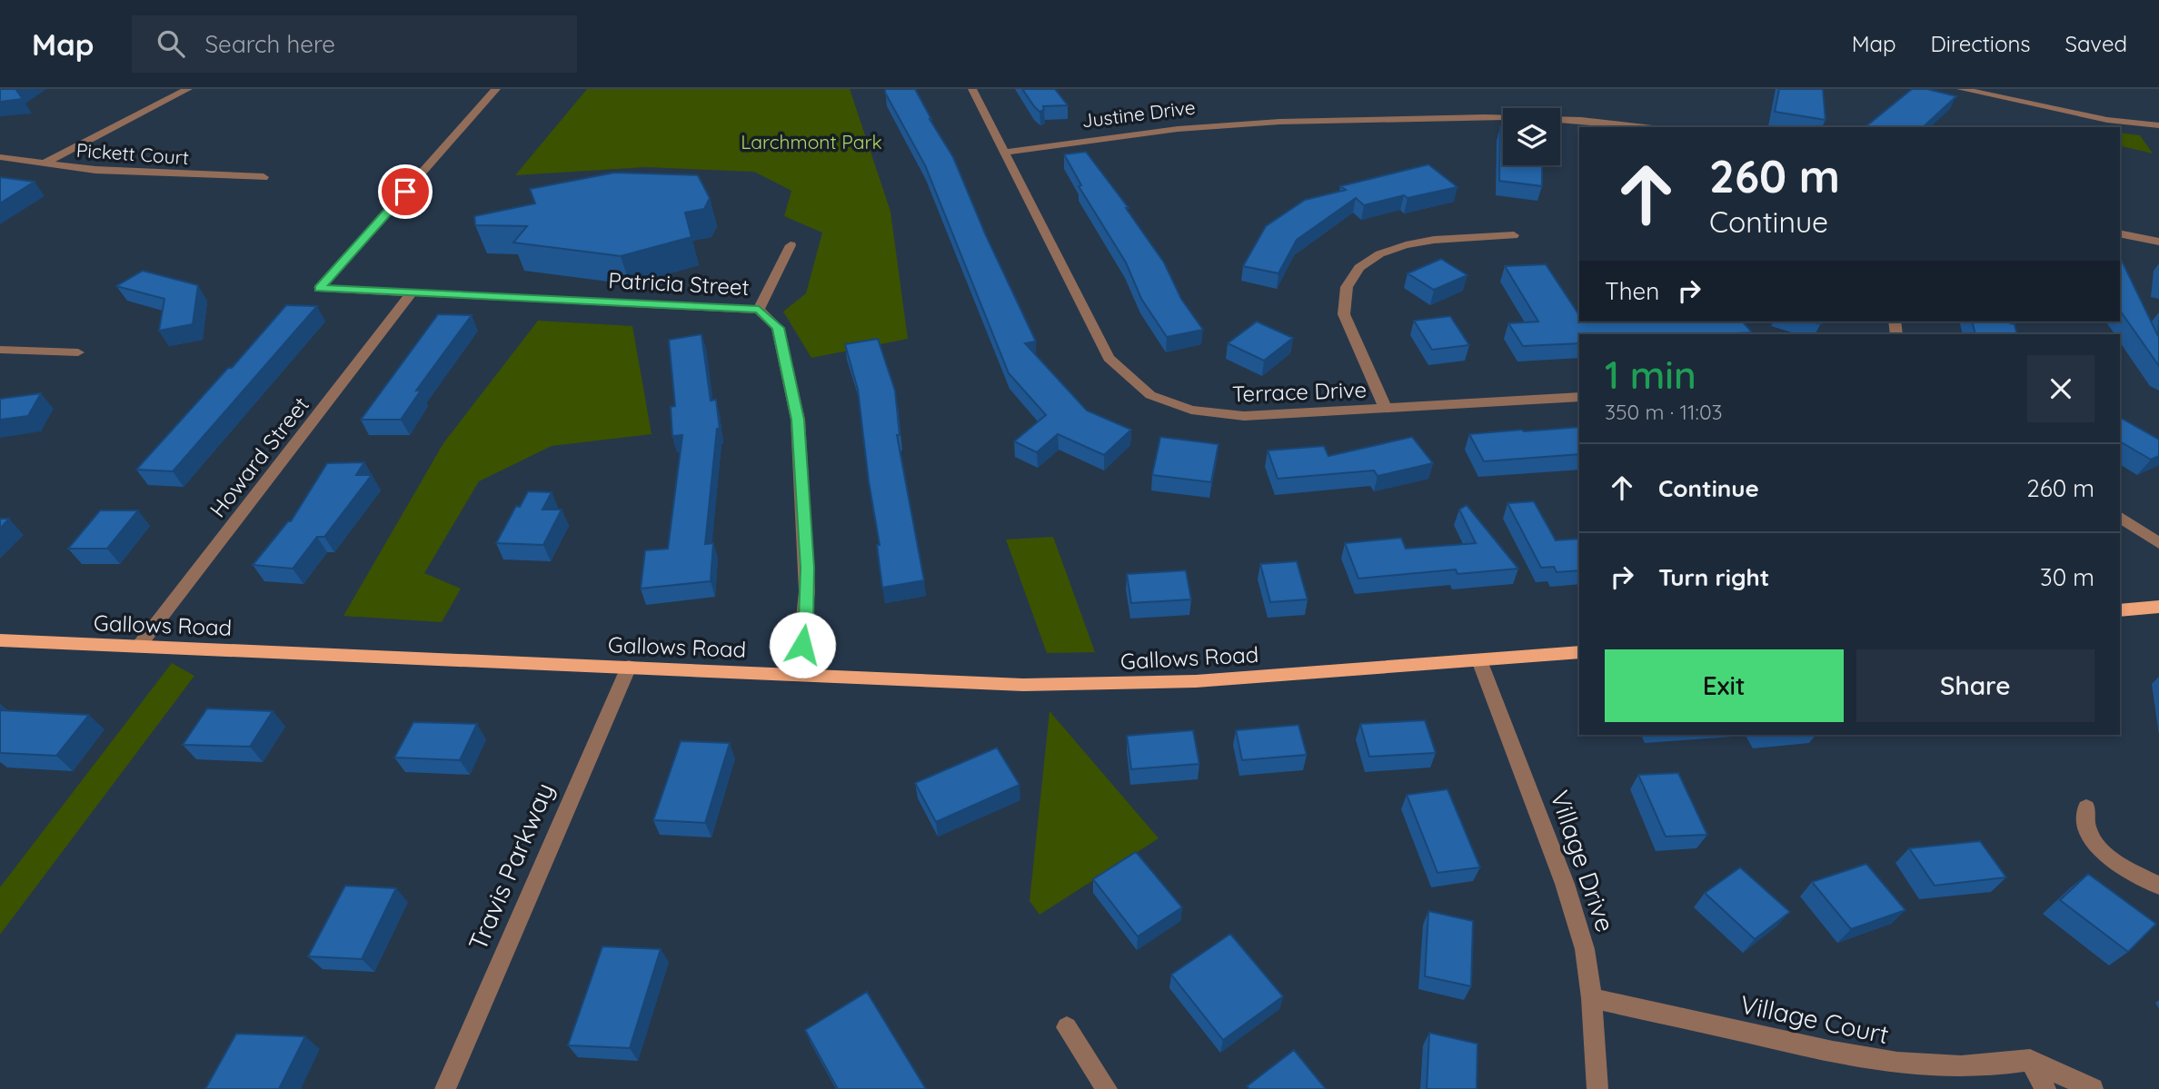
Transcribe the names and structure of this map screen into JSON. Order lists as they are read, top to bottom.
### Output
{
  "streets": {
    "main road": ["Gallows Road"],
    "street": [
      "Justine Drive",
      "Pickett Court",
      "Patricia Street",
      "Terrace Drive",
      "Howard Street",
      "Village Drive",
      "Travis Parkway",
      "Village Court"
    ]
  },
  "crossings": [
    ["Justine Drive", "Terrace Drive"],
    ["Patricia Street", "Howard Street"],
    ["Patricia Street", "Gallows Road"],
    ["Howard Street", "Gallows Road"],
    ["Gallows Road", "Village Drive"],
    ["Gallows Road", "Travis Parkway"],
    ["Village Drive", "Village Court"]
  ],
  "parks": ["Larchmont Park"],
  "page": {
    "header": "Map",
    "search": "Search here",
    "nav": ["Map", "Directions", "Saved"],
    "turn": ["260 m", "Continue"],
    "then": "Then",
    "heading": ["1 min", "350 m · 11:03"],
    "list": [
      {
        "name": "Continue",
        "value": "260 m"
      },
      {
        "name": "Turn right",
        "value": "30 m"
      }
    ],
    "buttons": ["Exit", "Share"]
  }
}
